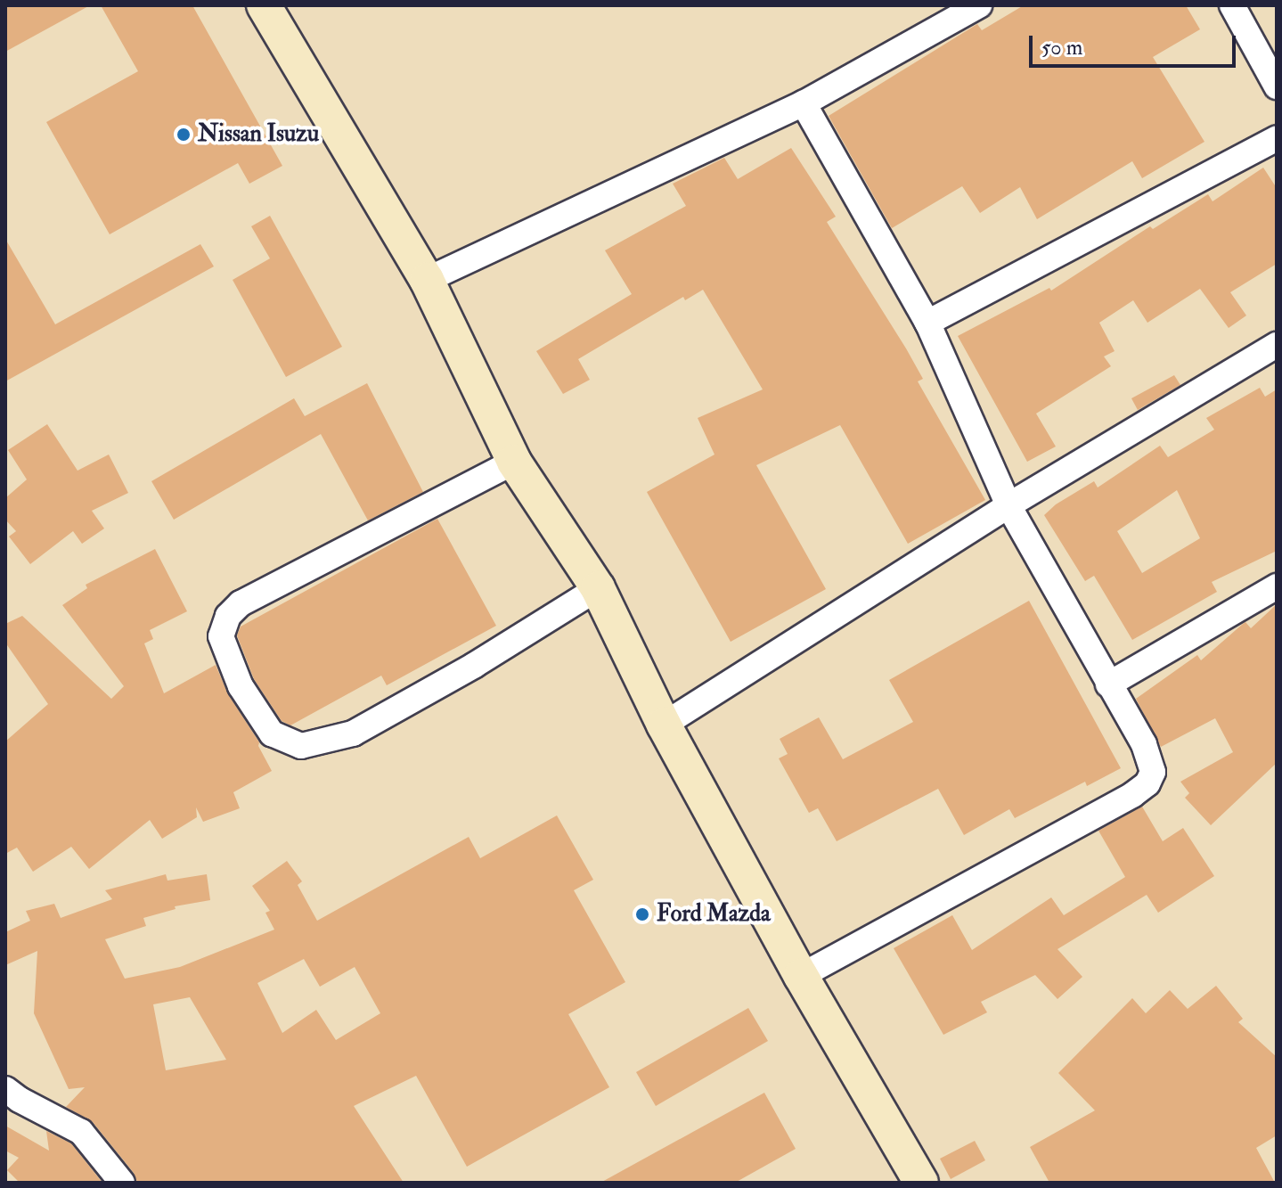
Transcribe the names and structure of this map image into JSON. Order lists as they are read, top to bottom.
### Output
{
  "places": ["Nissan Isuzu", "Ford Mazda"],
  "scale_bar": "50 m"
}
